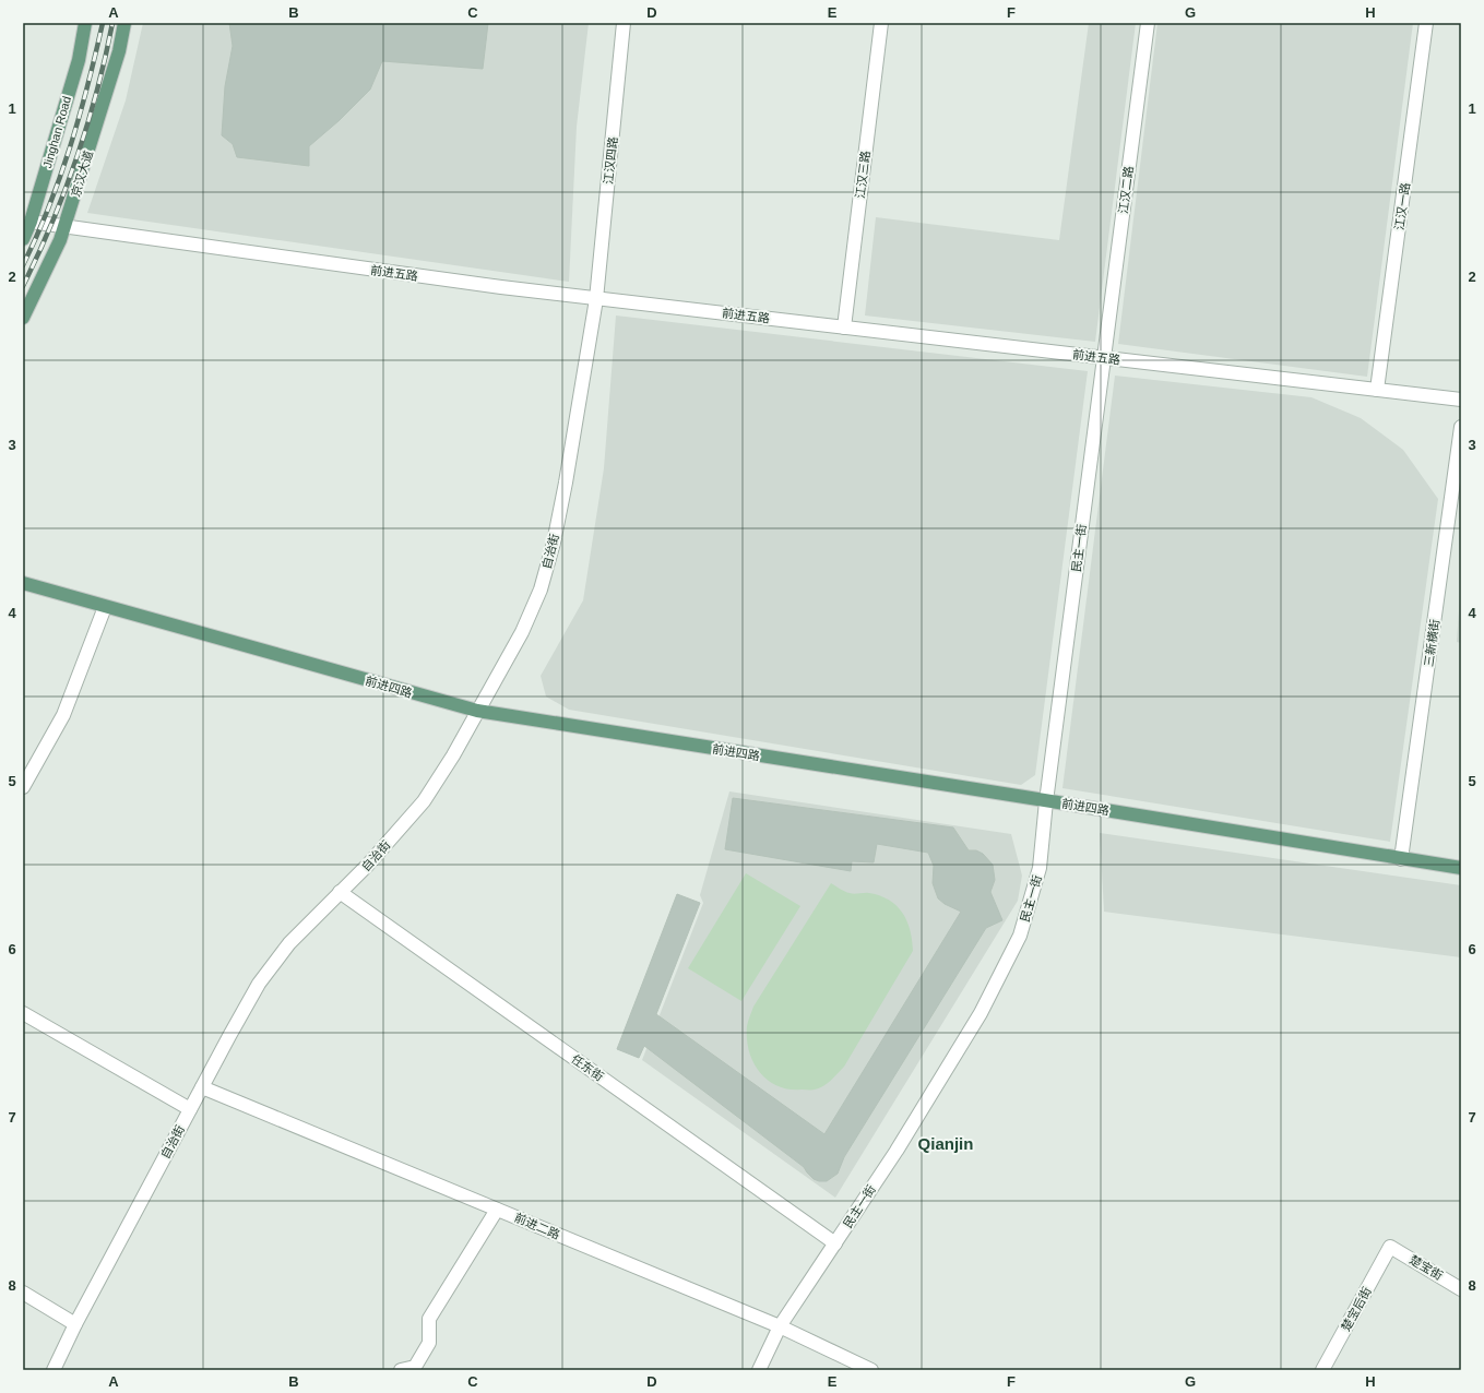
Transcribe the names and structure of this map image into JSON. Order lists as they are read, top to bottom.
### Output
{
  "streets": {
    "main road": ["Jinghan Road", "京汉大道", "前进四路"],
    "street": [
      "江汉四路",
      "江汉三路",
      "江汉二路",
      "江汉一路",
      "前进五路",
      "民主一街",
      "自治街",
      "三新横街",
      "任东街",
      "前进二路",
      "楚宝街",
      "楚宝后街"
    ]
  },
  "crossings": [
    ["Jinghan Road", "前进五路"],
    ["江汉四路", "前进五路"],
    ["江汉四路", "自治街"],
    ["京汉大道", "前进五路"],
    ["江汉三路", "前进五路"],
    ["江汉二路", "前进五路"],
    ["江汉二路", "民主一街"],
    ["江汉一路", "前进五路"],
    ["前进五路", "民主一街"],
    ["前进五路", "自治街"],
    ["民主一街", "前进四路"],
    ["民主一街", "任东街"],
    ["民主一街", "前进二路"],
    ["自治街", "前进四路"],
    ["自治街", "任东街"],
    ["自治街", "前进二路"],
    ["三新横街", "前进四路"],
    ["楚宝街", "楚宝后街"]
  ],
  "districts": ["Qianjin"],
  "grid": {
    "columns": [
      "A",
      "B",
      "C",
      "D",
      "E",
      "F",
      "G",
      "H"
    ],
    "rows": [
      "1",
      "2",
      "3",
      "4",
      "5",
      "6",
      "7",
      "8"
    ]
  }
}
